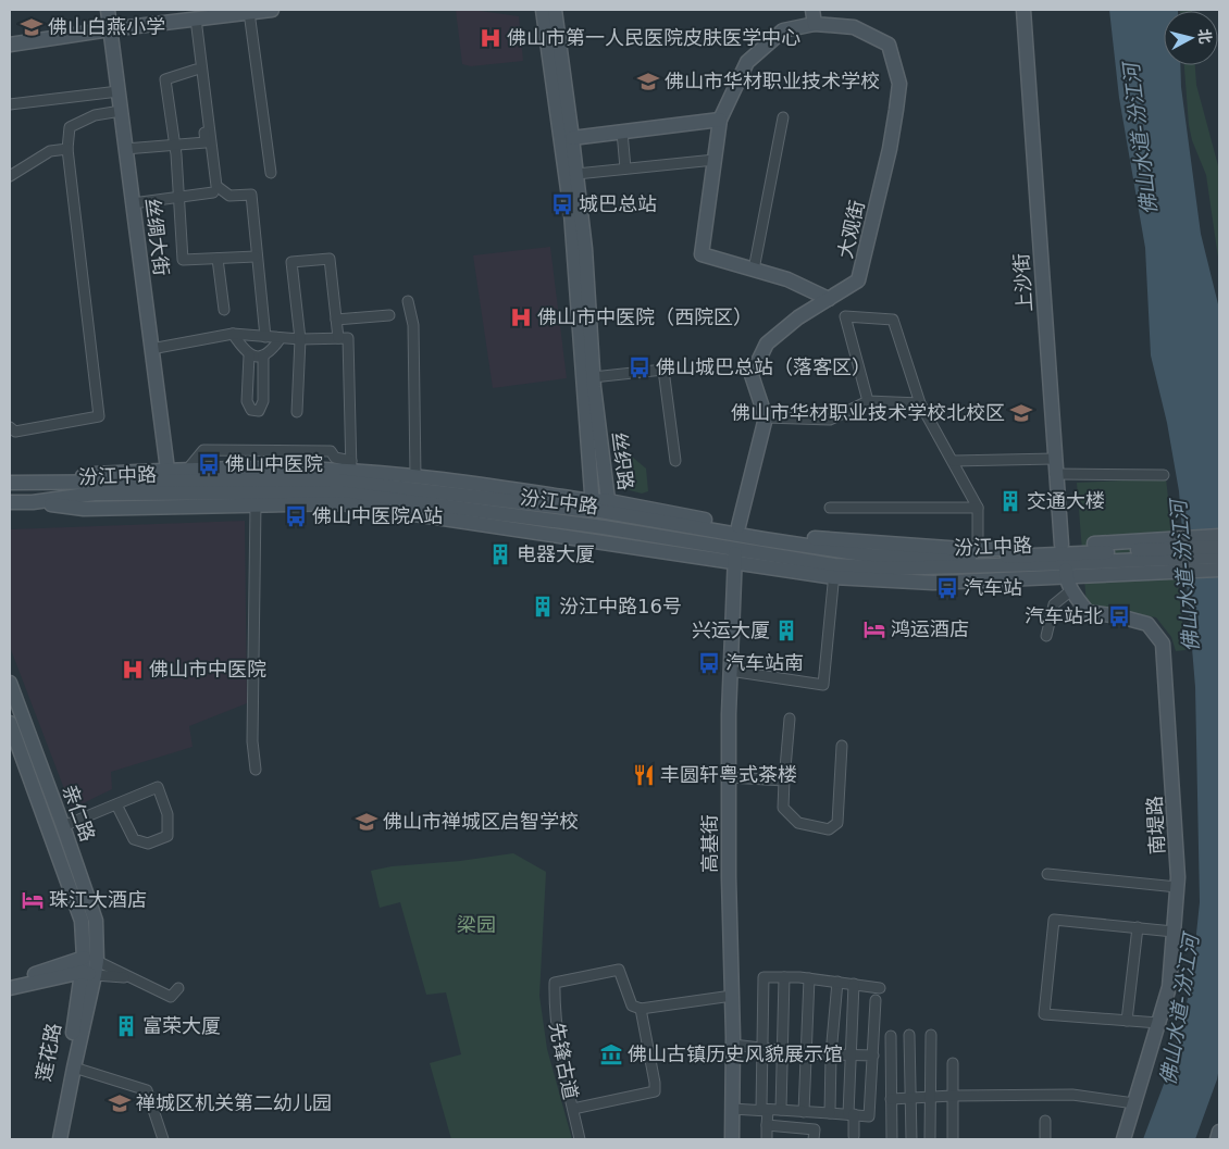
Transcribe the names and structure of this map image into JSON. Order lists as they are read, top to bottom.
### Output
{
  "streets": {
    "main road": [
      "大观街",
      "丝绸大街",
      "上沙街",
      "丝织路",
      "汾江中路",
      "亲仁路",
      "南堤路",
      "高基街",
      "莲花路"
    ],
    "street": ["先锋古道"]
  },
  "crossings": [
    ["上沙街", "汾江中路"],
    ["上沙街", "南堤路"],
    ["丝织路", "汾江中路"],
    ["汾江中路", "南堤路"],
    ["汾江中路", "高基街"]
  ],
  "water": ["佛山水道-汾江河"],
  "parks": ["梁园"],
  "places": {
    "school or university": [
      "佛山白燕小学",
      "佛山市华材职业技术学校",
      "佛山市华材职业技术学校北校区",
      "佛山市禅城区启智学校",
      "禅城区机关第二幼儿园"
    ],
    "hospital": ["佛山市第一人民医院皮肤医学中心", "佛山市中医院（西院区）", "佛山市中医院"],
    "bus stop": [
      "城巴总站",
      "佛山城巴总站（落客区）",
      "佛山中医院",
      "佛山中医院A站",
      "汽车站",
      "汽车站北",
      "汽车站南"
    ],
    "building": [
      "交通大楼",
      "电器大厦",
      "汾江中路16号",
      "兴运大厦",
      "富荣大厦"
    ],
    "hotel": ["鸿运酒店", "珠江大酒店"],
    "restaurant": ["丰圆轩粤式茶楼"],
    "museum": ["佛山古镇历史风貌展示馆"]
  },
  "north": "right"
}
